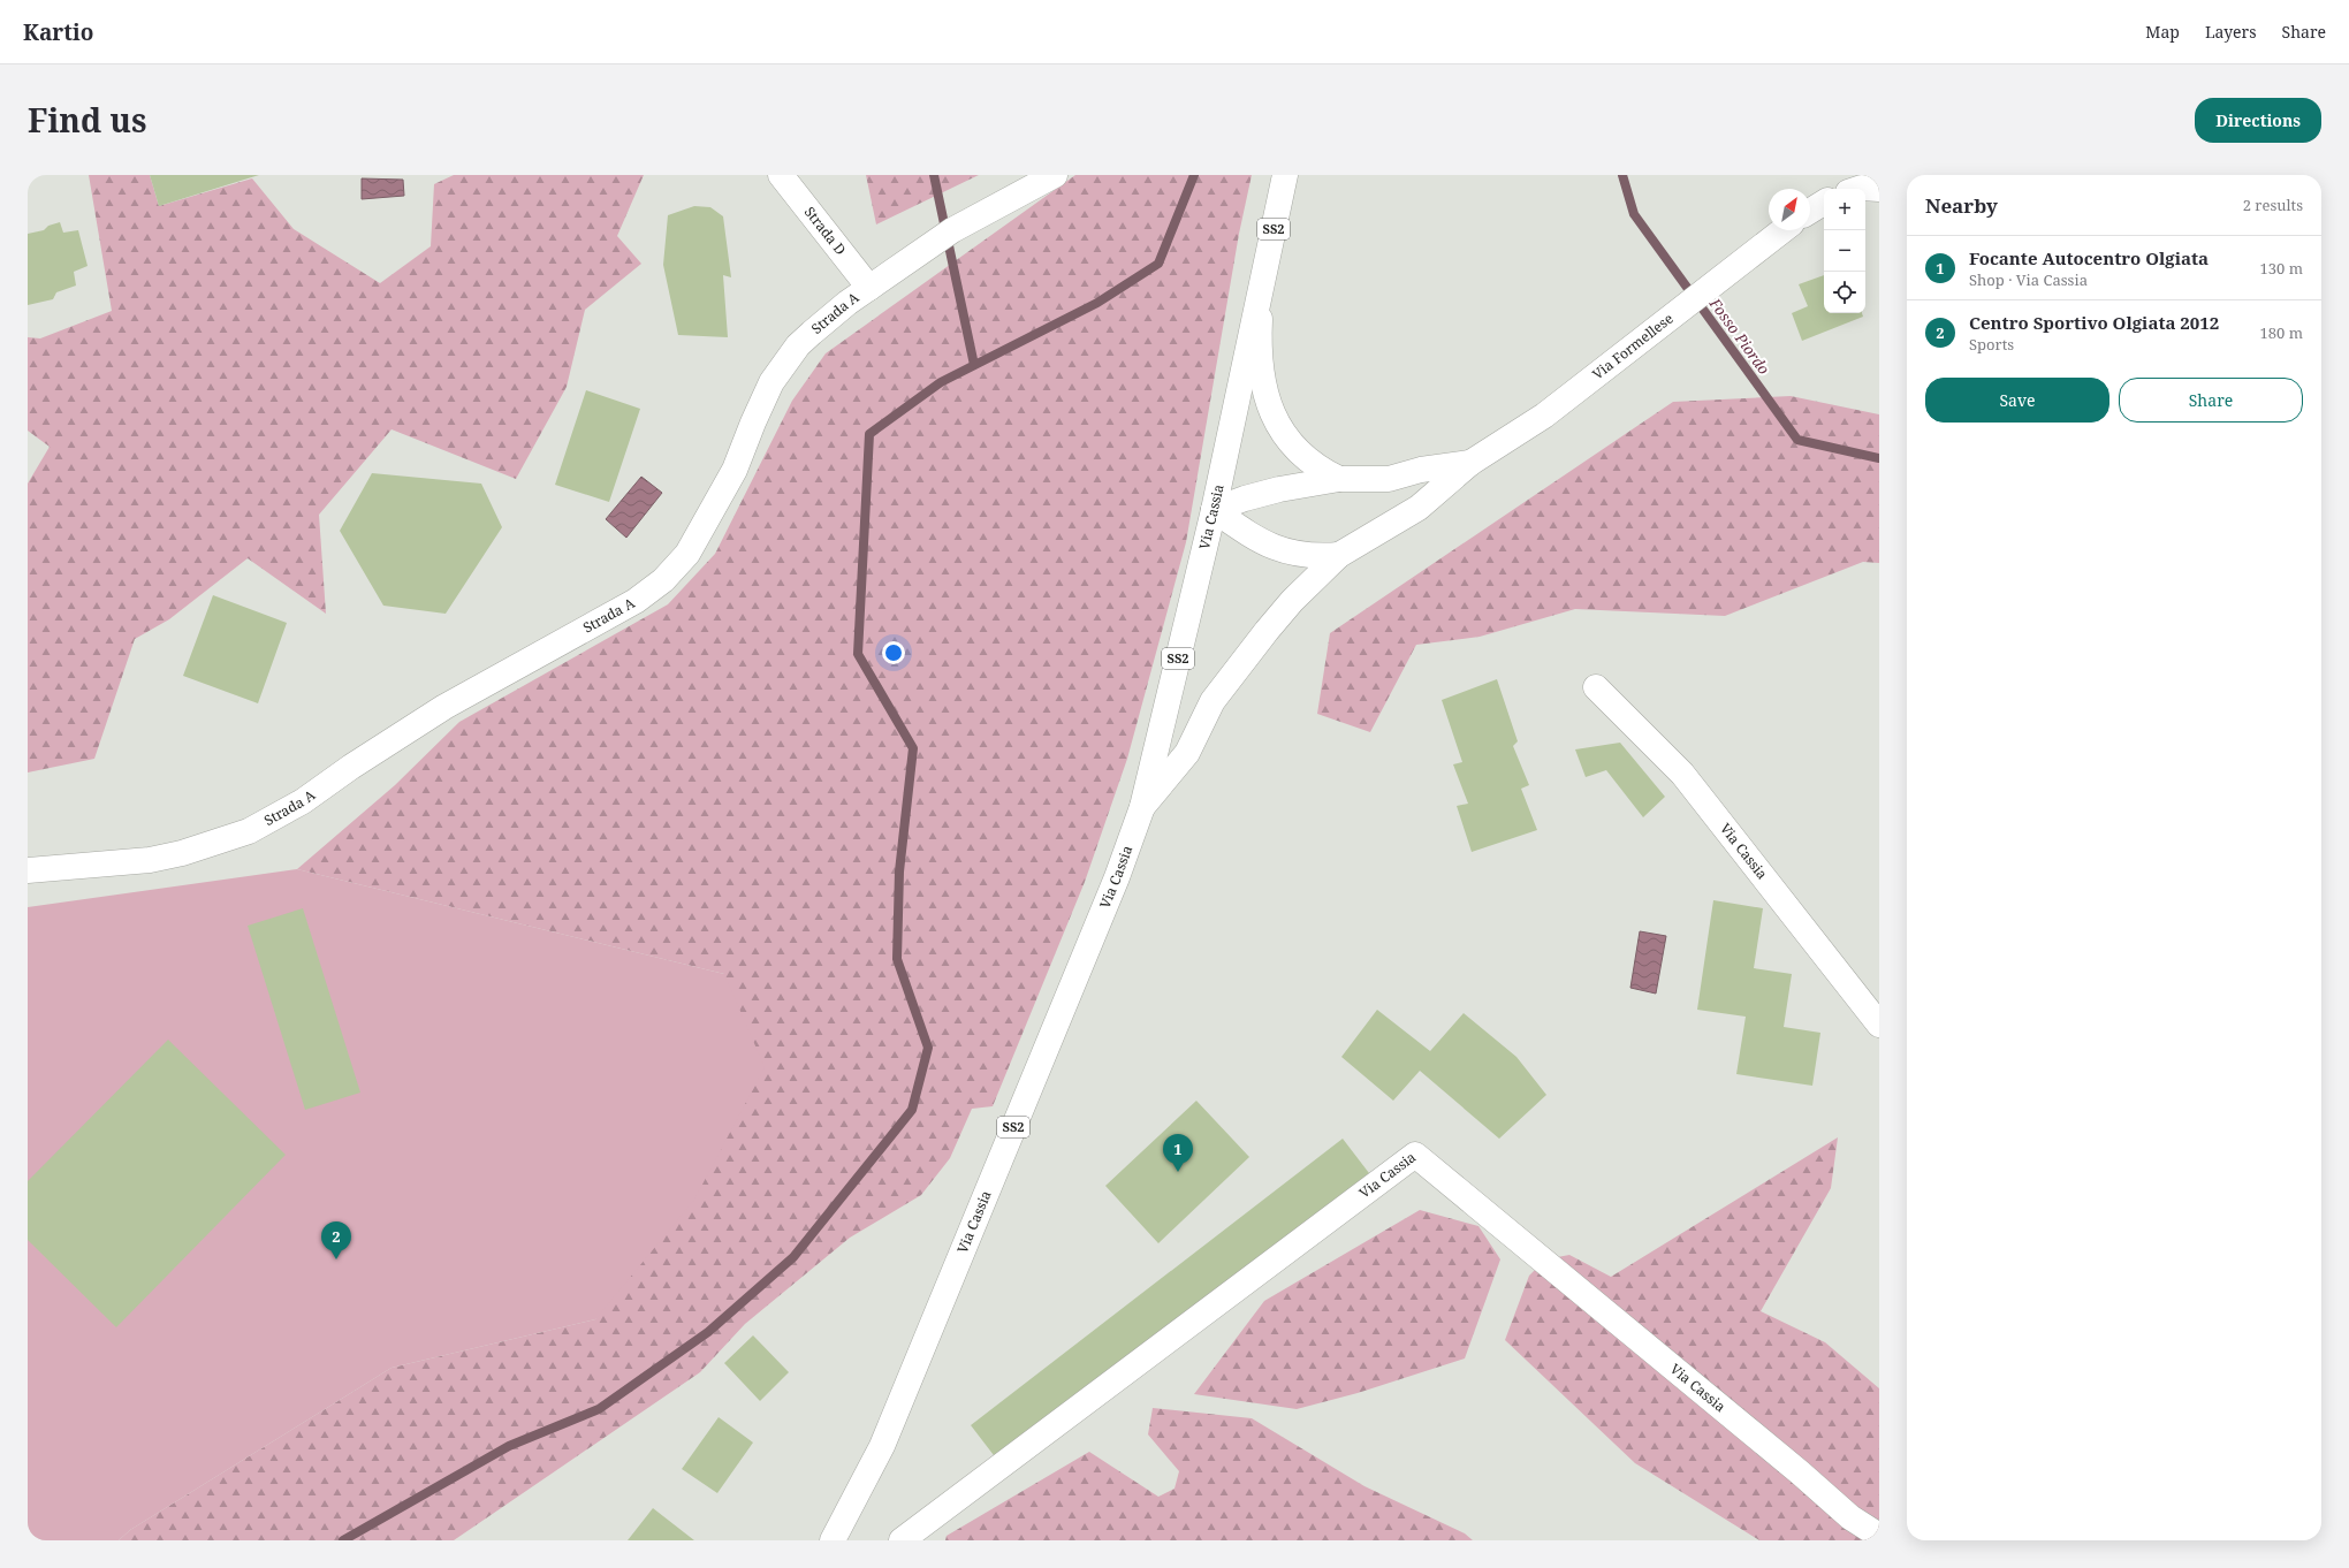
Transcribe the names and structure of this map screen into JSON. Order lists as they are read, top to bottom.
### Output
{
  "streets": {
    "street": [
      "SS2",
      "Strada D",
      "Strada A",
      "Via Formellese",
      "Via Cassia"
    ]
  },
  "crossings": [
    ["Strada D", "Strada A"]
  ],
  "water": ["Fosso Piordo"],
  "north": "top right",
  "page": {
    "header": "Kartio",
    "nav": ["Map", "Layers", "Share"],
    "title": "Find us",
    "buttons": [
      "Directions",
      ["Save", "Share"]
    ],
    "heading": ["Nearby", "2 results"],
    "map_buttons": ["+", "−"],
    "list": [
      {
        "mark": "1",
        "name": "Focante Autocentro Olgiata",
        "note": "Shop · Via Cassia",
        "value": "130 m"
      },
      {
        "mark": "2",
        "name": "Centro Sportivo Olgiata 2012",
        "note": "Sports",
        "value": "180 m"
      }
    ],
    "pins": ["1", "2"]
  }
}
